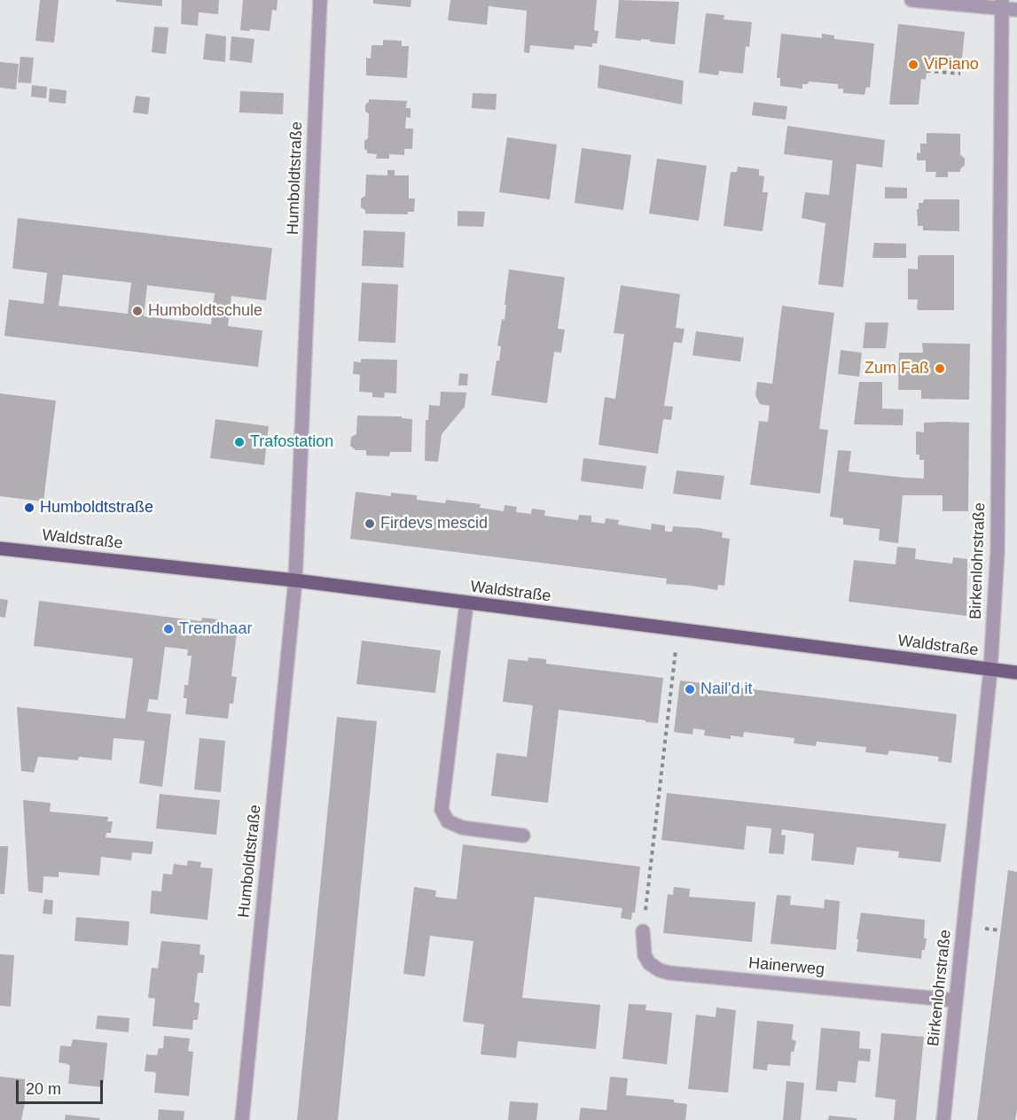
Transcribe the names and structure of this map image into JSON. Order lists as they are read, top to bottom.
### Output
{
  "streets": {
    "main road": ["Waldstraße"],
    "street": ["Humboldtstraße", "Birkenlohrstraße", "Hainerweg"]
  },
  "crossings": [
    ["Humboldtstraße", "Waldstraße"],
    ["Waldstraße", "Birkenlohrstraße"],
    ["Birkenlohrstraße", "Hainerweg"]
  ],
  "places": [
    "ViPiano",
    "Humboldtschule",
    "Zum Faß",
    "Trafostation",
    "Humboldtstraße",
    "Firdevs mescid",
    "Trendhaar",
    "Nail'd it"
  ],
  "scale_bar": "20 m"
}
